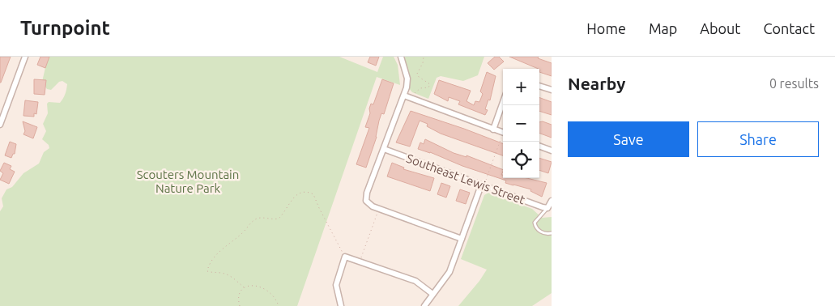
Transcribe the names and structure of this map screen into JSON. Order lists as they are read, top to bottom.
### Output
{
  "streets": {
    "street": ["Southeast Lewis Street"]
  },
  "parks": ["Scouters Mountain Nature Park"],
  "page": {
    "header": "Turnpoint",
    "nav": [
      "Home",
      "Map",
      "About",
      "Contact"
    ],
    "heading": ["Nearby", "0 results"],
    "map_buttons": ["+", "−"],
    "buttons": ["Save", "Share"]
  }
}
